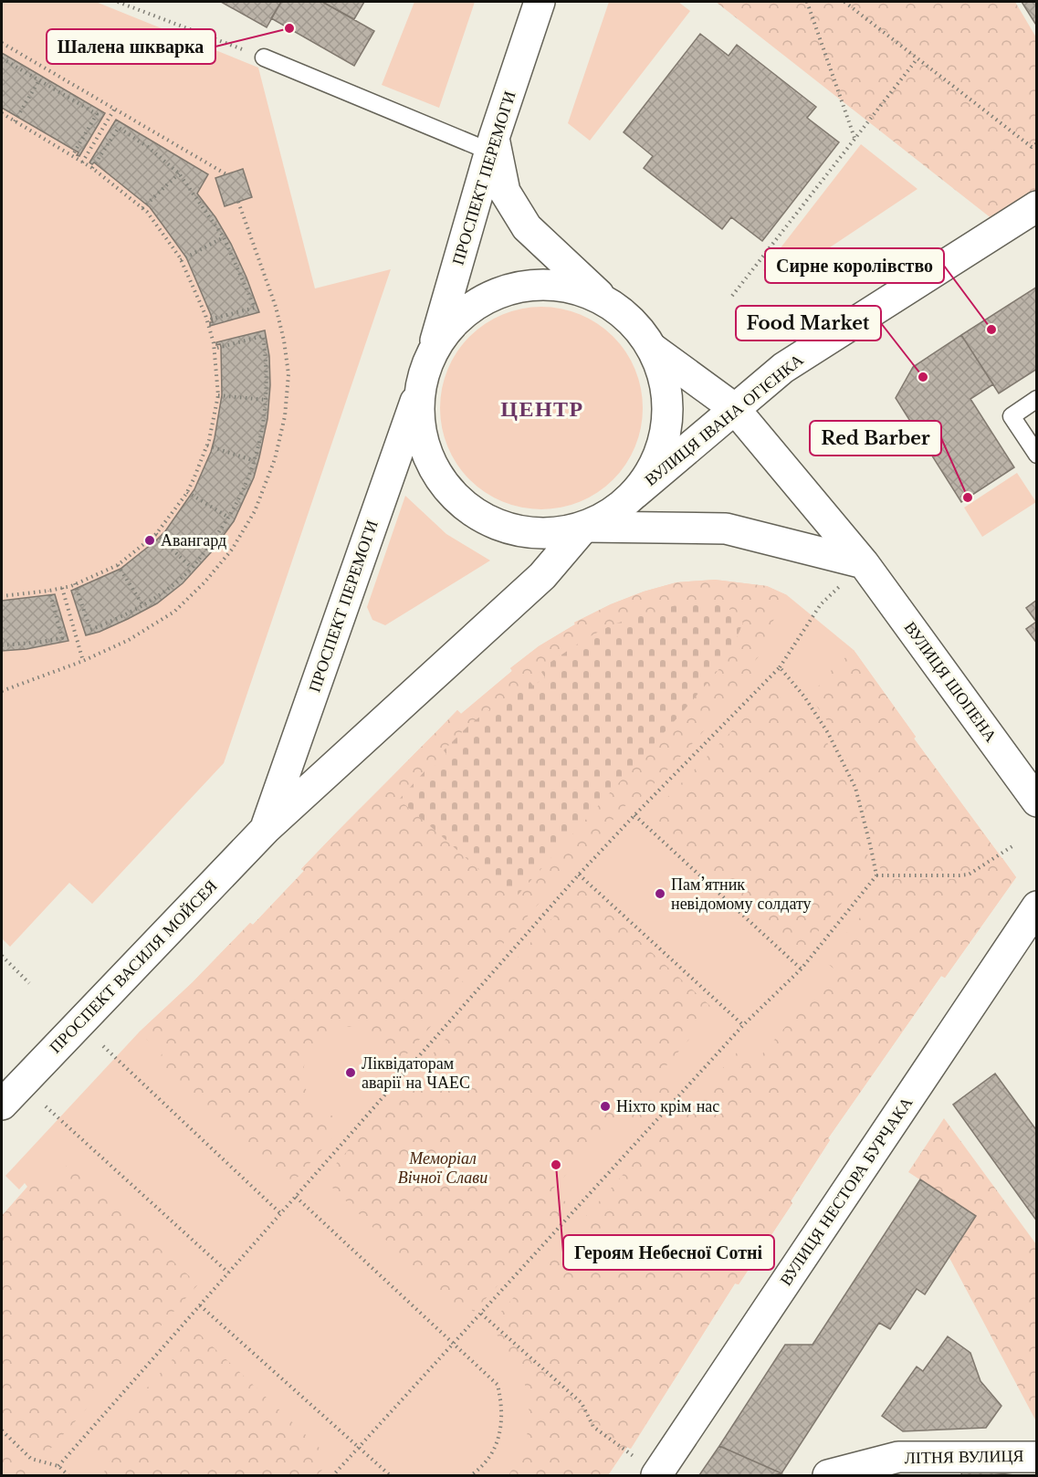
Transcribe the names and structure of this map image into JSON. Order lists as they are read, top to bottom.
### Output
{
  "streets": {
    "main road": [
      "ПРОСПЕКТ ПЕРЕМОГИ",
      "ВУЛИЦЯ ІВАНА ОГІЄНКА",
      "ВУЛИЦЯ ШОПЕНА",
      "ПРОСПЕКТ ВАСИЛЯ МОЙСЕЯ",
      "ВУЛИЦЯ НЕСТОРА БУРЧАКА",
      "ЛІТНЯ ВУЛИЦЯ"
    ]
  },
  "crossings": [
    ["ПРОСПЕКТ ПЕРЕМОГИ", "ПРОСПЕКТ ВАСИЛЯ МОЙСЕЯ"],
    ["ВУЛИЦЯ ІВАНА ОГІЄНКА", "ВУЛИЦЯ ШОПЕНА"]
  ],
  "districts": ["ЦЕНТР"],
  "parks": ["Меморіал Вічної Слави"],
  "places": [
    "Шалена шкварка",
    "Сирне королівство",
    "Food Market",
    "Red Barber",
    "Авангард",
    "Пам’ятник невідомому солдату",
    "Ліквідаторам аварії на ЧАЕС",
    "Ніхто крім нас",
    "Героям Небесної Сотні"
  ]
}
